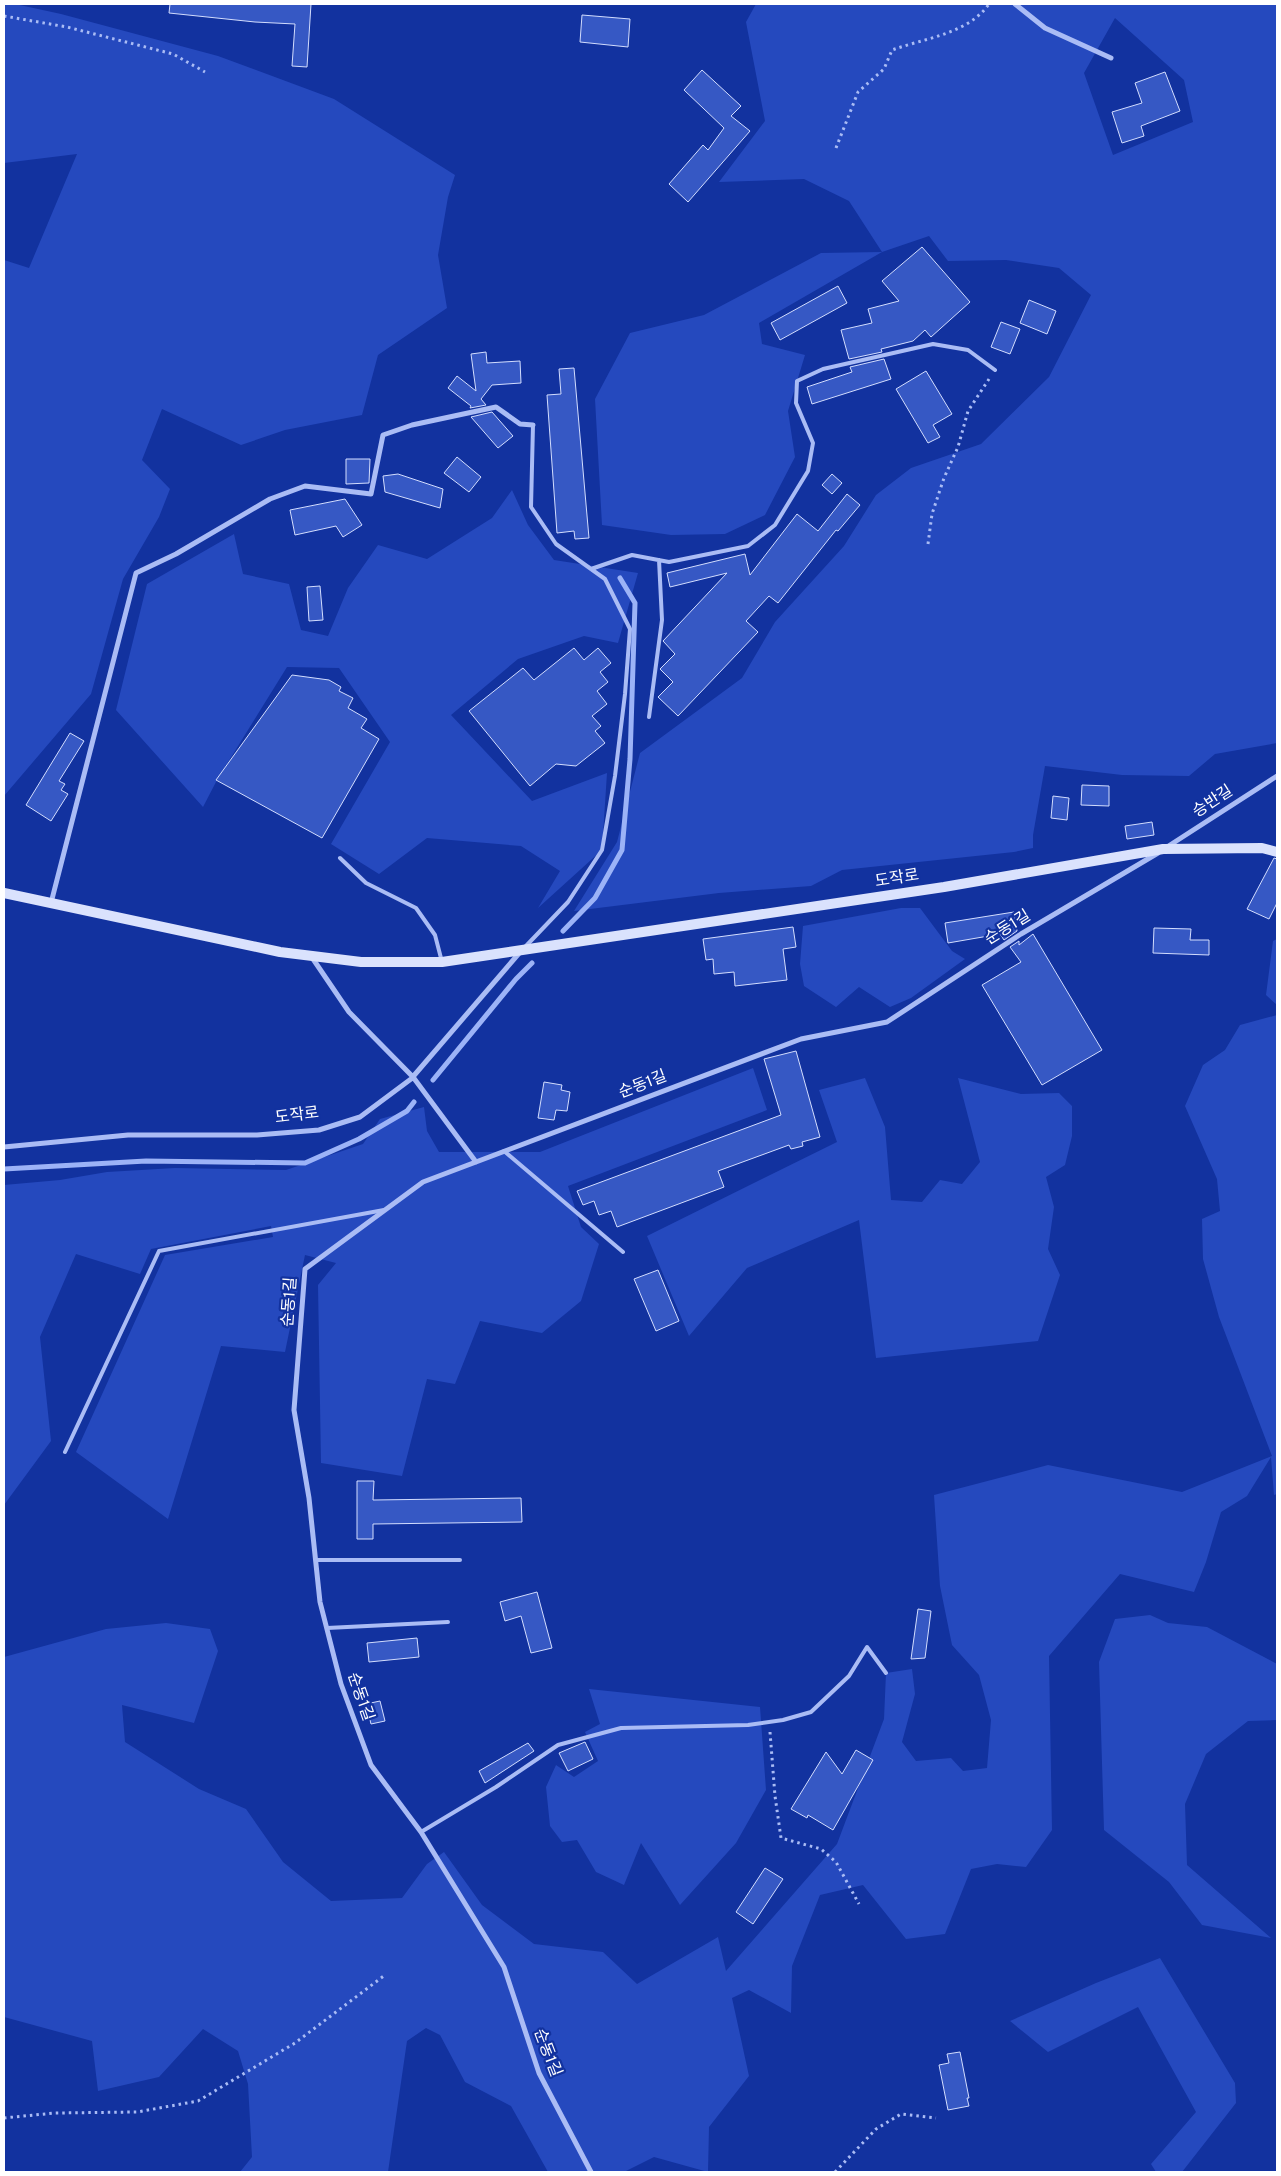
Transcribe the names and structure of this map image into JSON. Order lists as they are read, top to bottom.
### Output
{
  "streets": {
    "street": ["승반길", "도작로", "순동1길"]
  },
  "crossings": [
    ["승반길", "도작로"],
    ["승반길", "순동1길"],
    ["도작로", "순동1길"]
  ]
}
